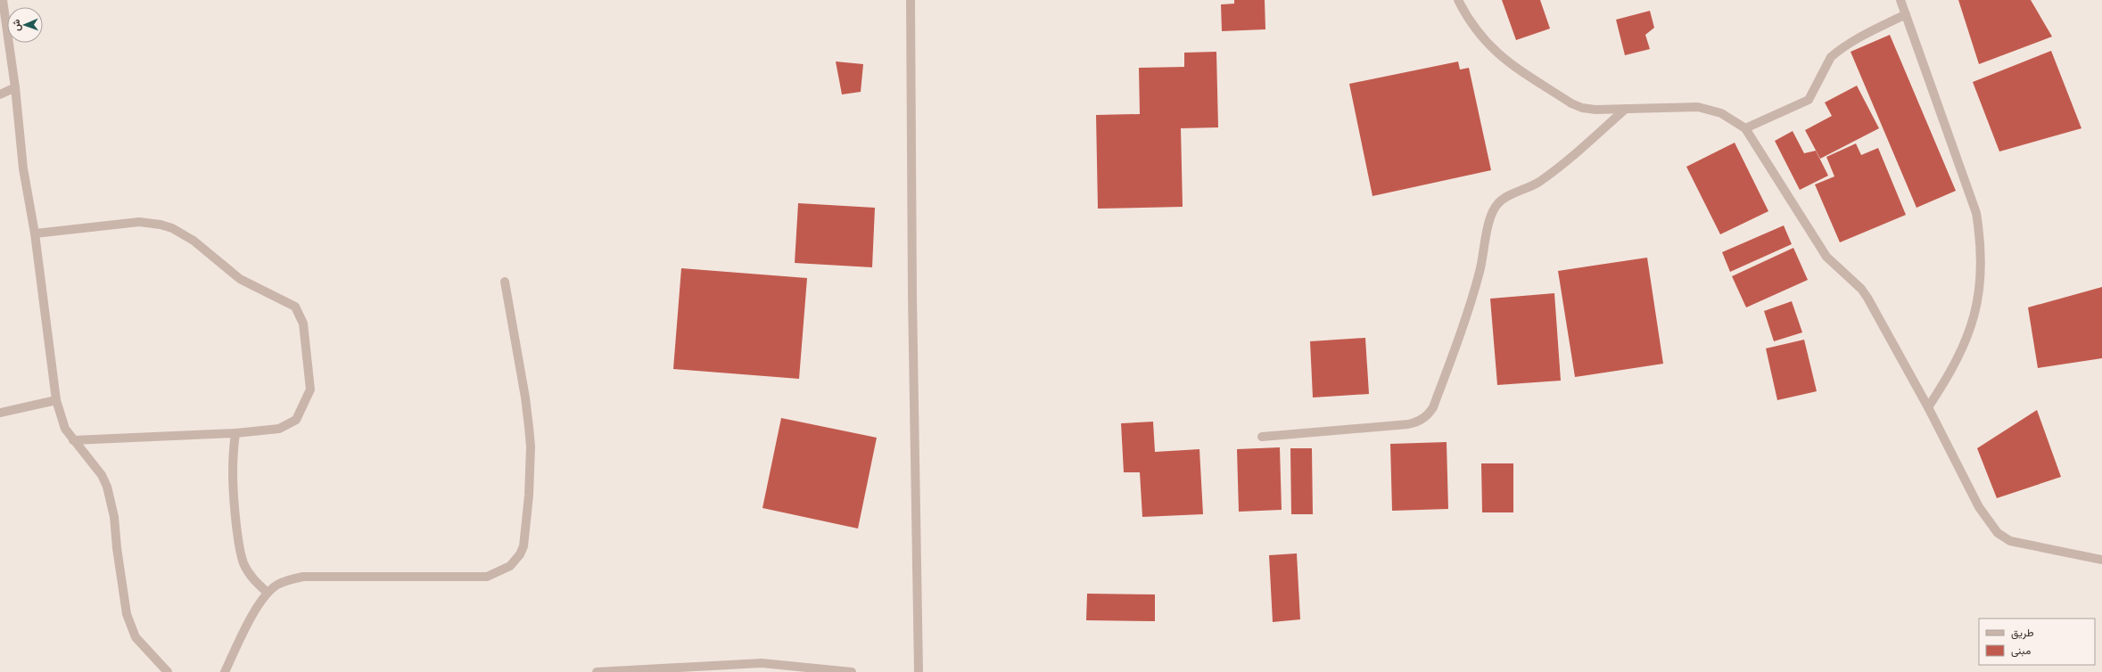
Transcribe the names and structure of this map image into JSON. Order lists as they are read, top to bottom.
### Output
{
  "legend": ["طريق", "مبنى"],
  "north": "left"
}
